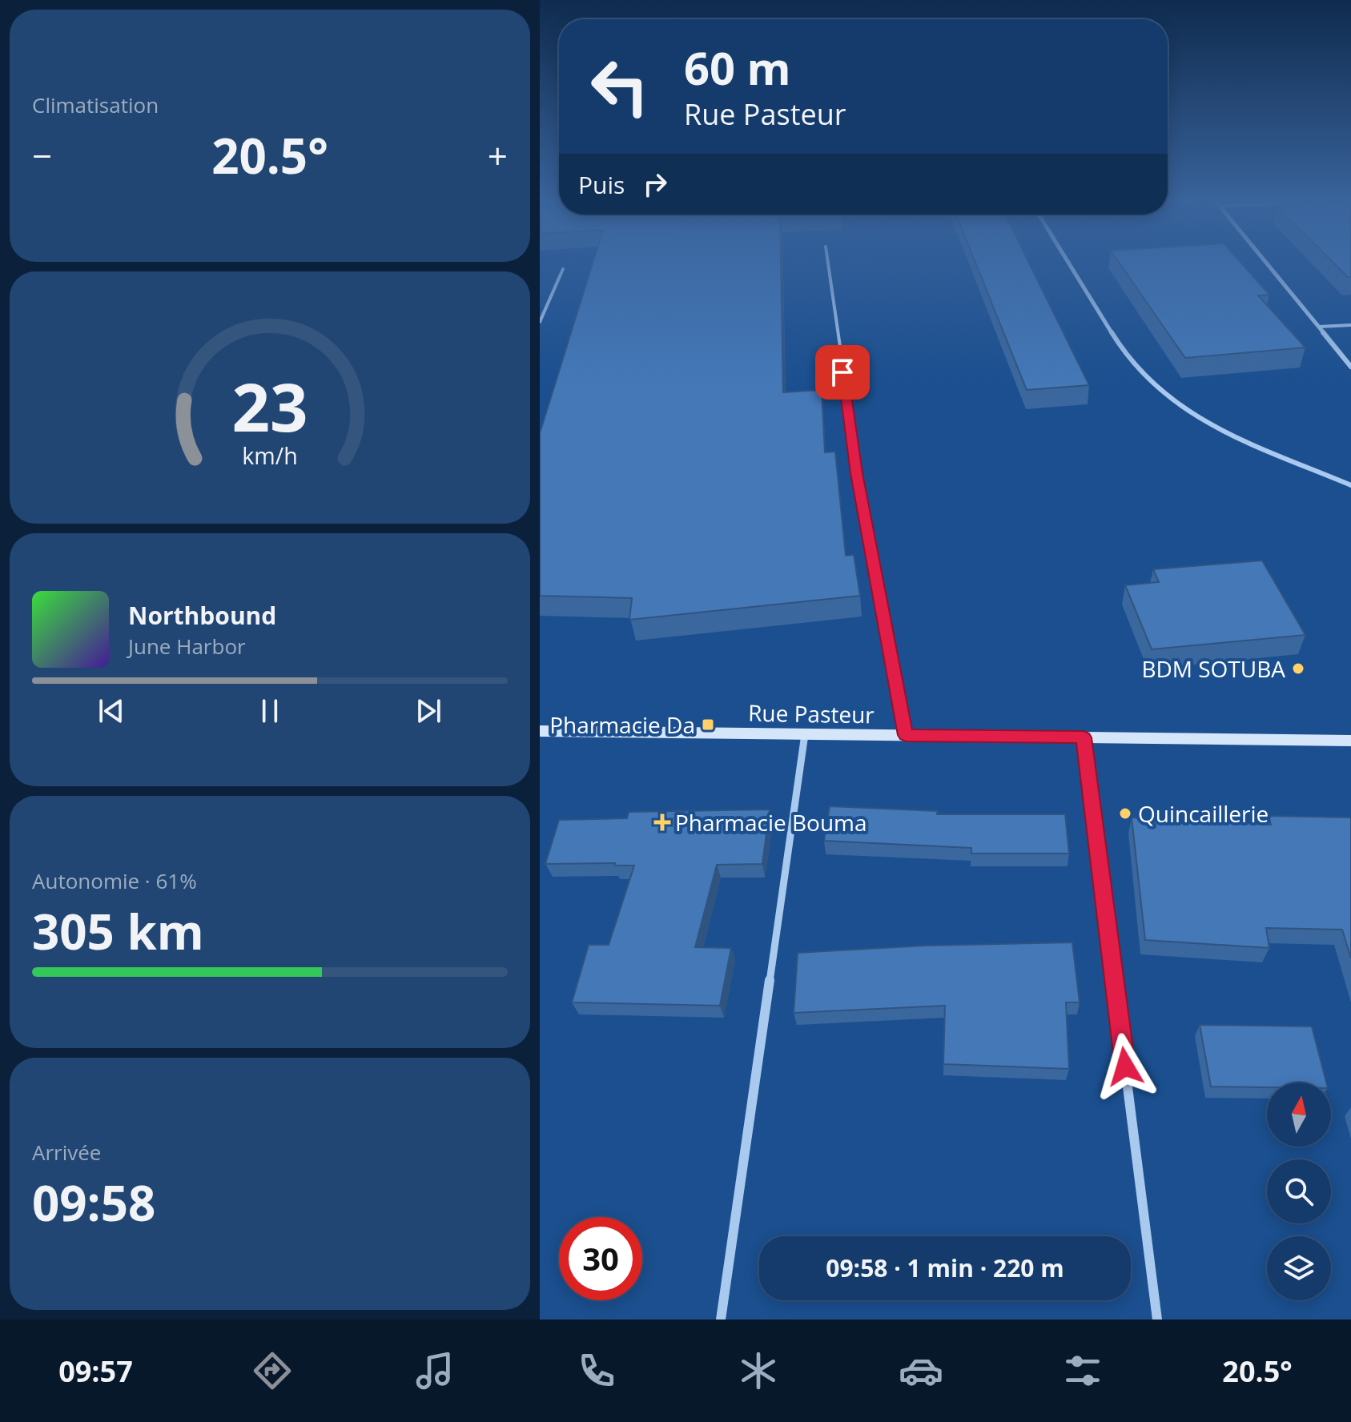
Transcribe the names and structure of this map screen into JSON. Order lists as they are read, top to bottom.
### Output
{
  "streets": {
    "main road": ["Rue Pasteur"]
  },
  "places": {
    "other": ["BDM SOTUBA", "Quincaillerie"],
    "transit": ["Pharmacie Da"],
    "health": ["Pharmacie Bouma"]
  },
  "north": "top",
  "page": {
    "tile": [
      "Climatisation",
      ["Autonomie · 61%", "305 km"],
      ["Arrivée", "09:58"]
    ],
    "turn": ["60 m", "Rue Pasteur"],
    "heat": ["−", "20.5°", "+"],
    "then": "Puis",
    "song": ["Northbound", "June Harbor"],
    "limit": "30",
    "trip": "09:58 · 1 min · 220 m",
    "tabs": ["09:57", "20.5°"],
    "gauge": ["23", "km/h"]
  }
}
